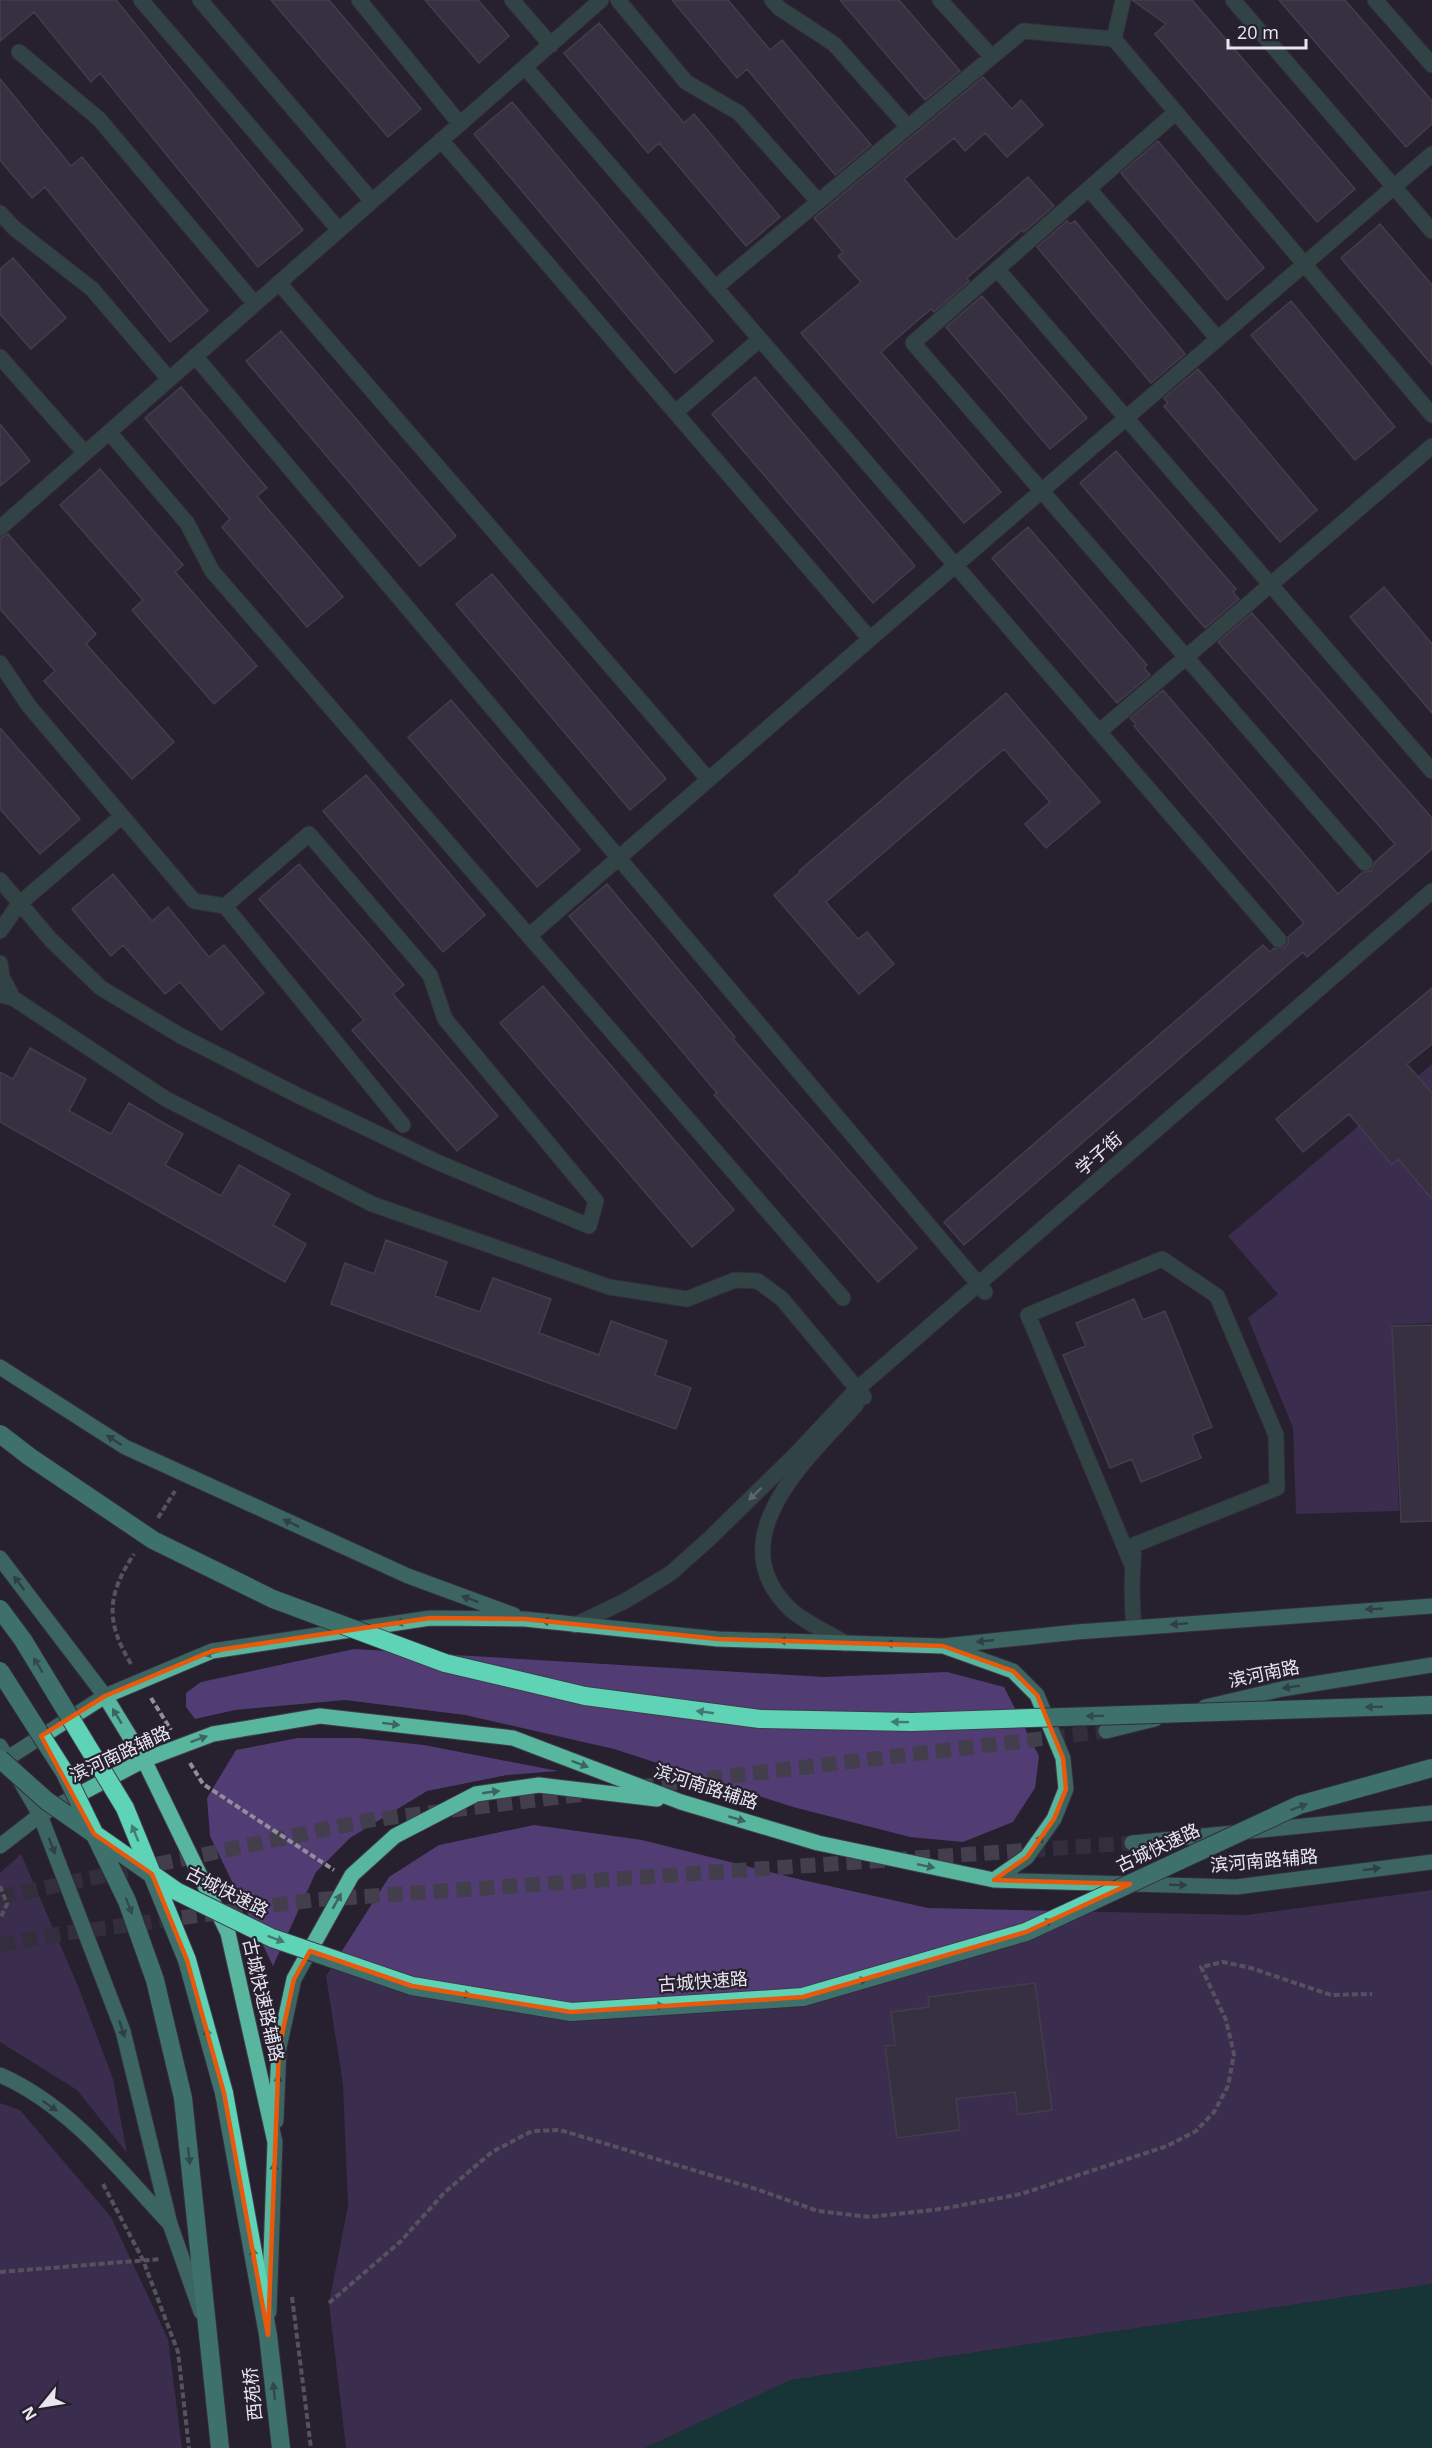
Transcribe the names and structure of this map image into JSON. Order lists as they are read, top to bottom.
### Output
{
  "streets": {
    "highway": ["古城快速路", "西苑桥"],
    "main road": ["滨河南路", "滨河南路辅路", "古城快速路辅路"],
    "street": ["学子街"]
  },
  "crossings": [
    ["滨河南路辅路", "古城快速路辅路"],
    ["古城快速路辅路", "西苑桥"]
  ],
  "one_way": ["古城快速路"],
  "scale_bar": "20 m",
  "north": "bottom left"
}
